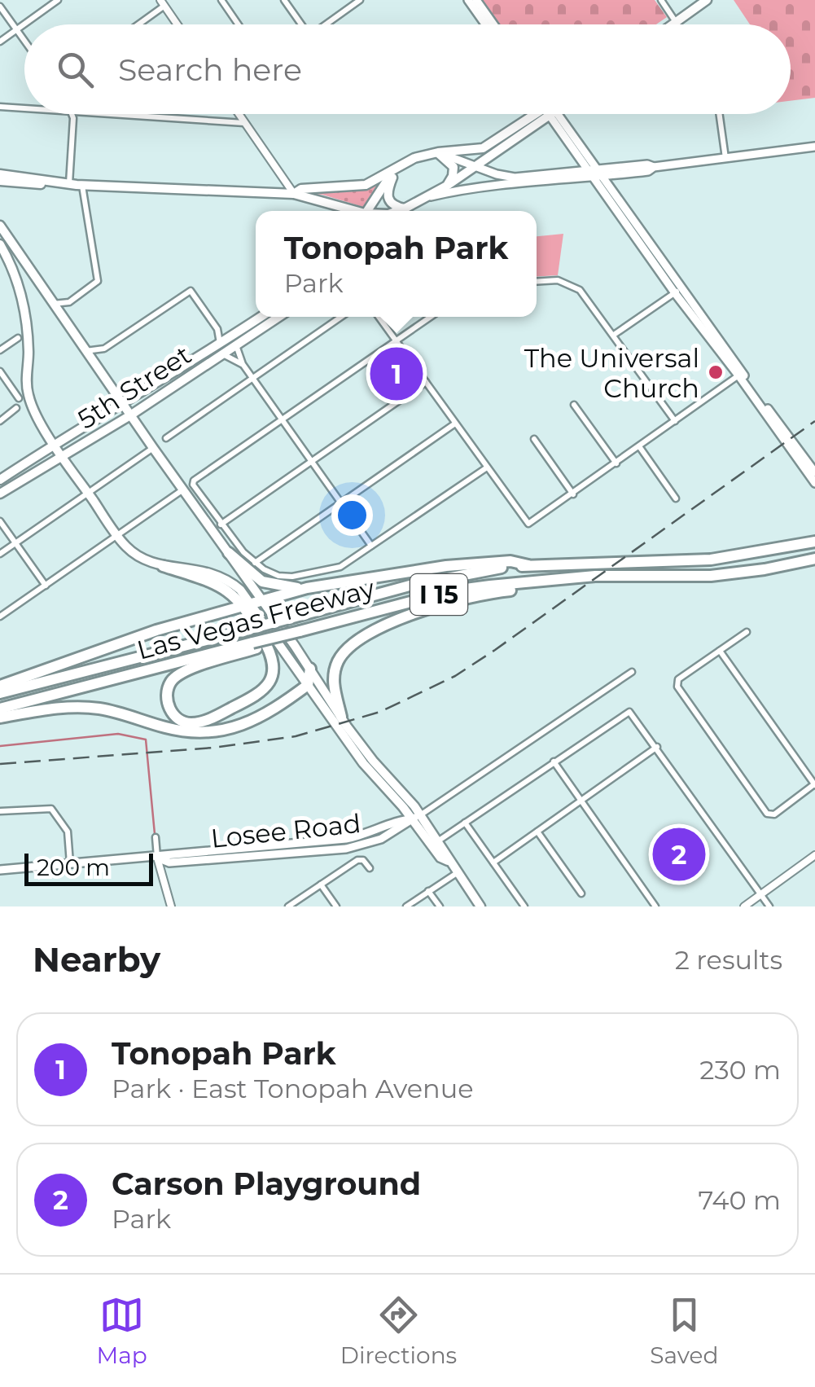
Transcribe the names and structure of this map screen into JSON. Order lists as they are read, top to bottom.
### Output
{
  "streets": {
    "highway": ["I 15", "Las Vegas Freeway"],
    "main road": ["5th Street", "Losee Road"]
  },
  "places": ["The Universal Church"],
  "scale_bar": "200 m",
  "page": {
    "search": "Search here",
    "popup": ["Tonopah Park", "Park"],
    "pins": ["1", "2"],
    "scale": "200 m",
    "heading": ["Nearby", "2 results"],
    "list": [
      {
        "mark": "1",
        "name": "Tonopah Park",
        "note": "Park · East Tonopah Avenue",
        "value": "230 m"
      },
      {
        "mark": "2",
        "name": "Carson Playground",
        "note": "Park",
        "value": "740 m"
      }
    ],
    "nav": ["Map", "Directions", "Saved"]
  }
}
